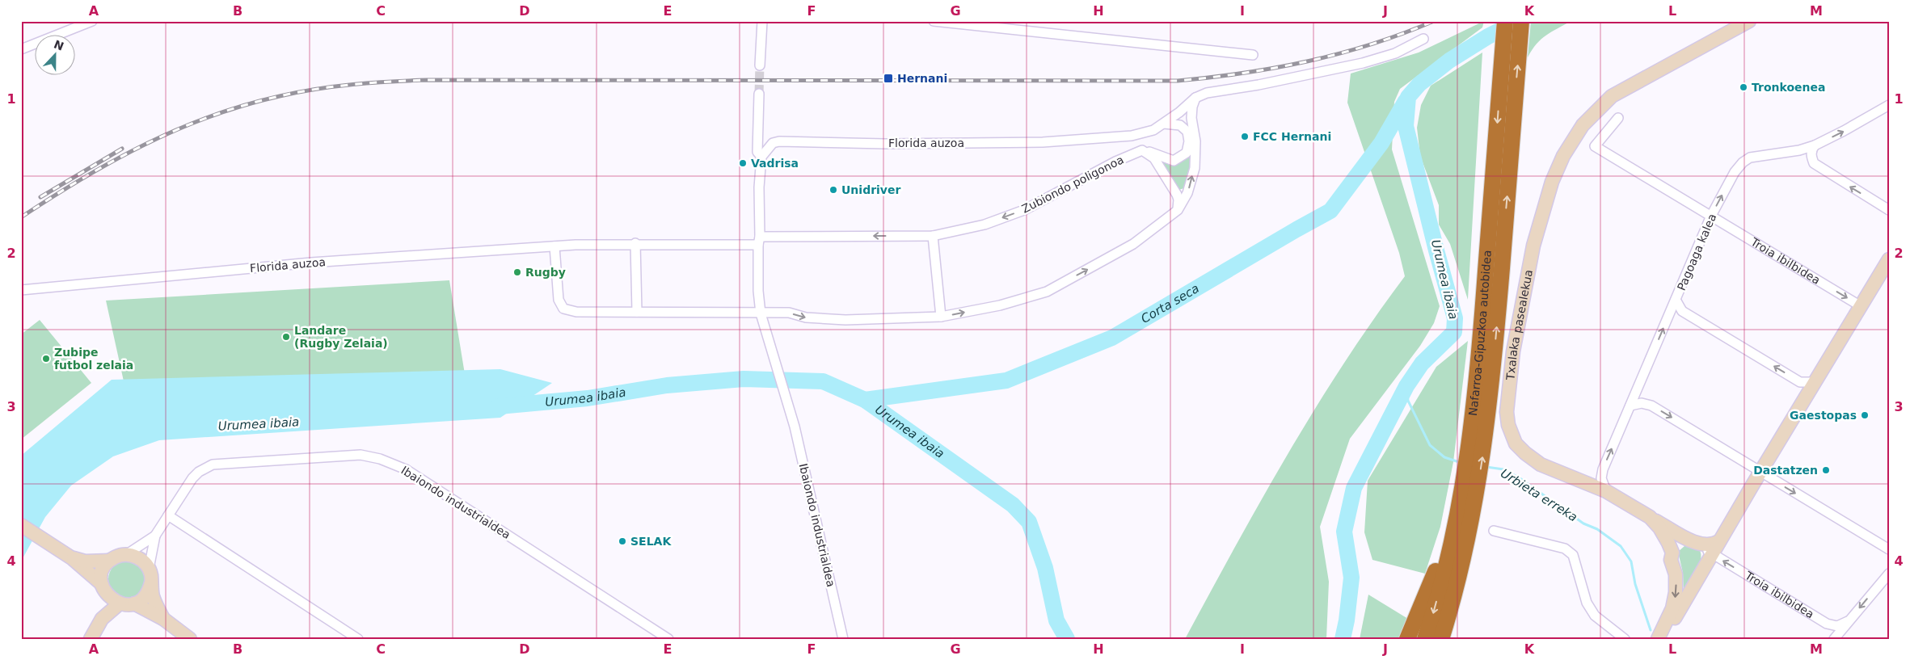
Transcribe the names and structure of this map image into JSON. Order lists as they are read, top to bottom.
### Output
{
  "streets": {
    "highway": ["Nafarroa-Gipuzkoa autobidea"],
    "main road": ["Troia ibilbidea", "Txalaka pasealekua"],
    "street": [
      "Florida auzoa",
      "Zubiondo poligonoa",
      "Pagoaga kalea",
      "Ibaiondo industrialdea"
    ]
  },
  "crossings": [
    ["Florida auzoa", "Zubiondo poligonoa"],
    ["Pagoaga kalea", "Troia ibilbidea"],
    ["Pagoaga kalea", "Txalaka pasealekua"],
    ["Troia ibilbidea", "Txalaka pasealekua"]
  ],
  "one_way": ["Pagoaga kalea"],
  "water": ["Urumea ibaia", "Corta seca", "Urbieta erreka"],
  "places": {
    "transit": ["Hernani"],
    "other": [
      "Tronkoenea",
      "FCC Hernani",
      "Vadrisa",
      "Unidriver",
      "Rugby",
      "Landare (Rugby Zelaia)",
      "Zubipe futbol zelaia",
      "Gaestopas",
      "Dastatzen",
      "SELAK"
    ]
  },
  "north": "top",
  "grid": {
    "columns": [
      "A",
      "B",
      "C",
      "D",
      "E",
      "F",
      "G",
      "H",
      "I",
      "J",
      "K",
      "L",
      "M"
    ],
    "rows": [
      "1",
      "2",
      "3",
      "4"
    ]
  }
}
